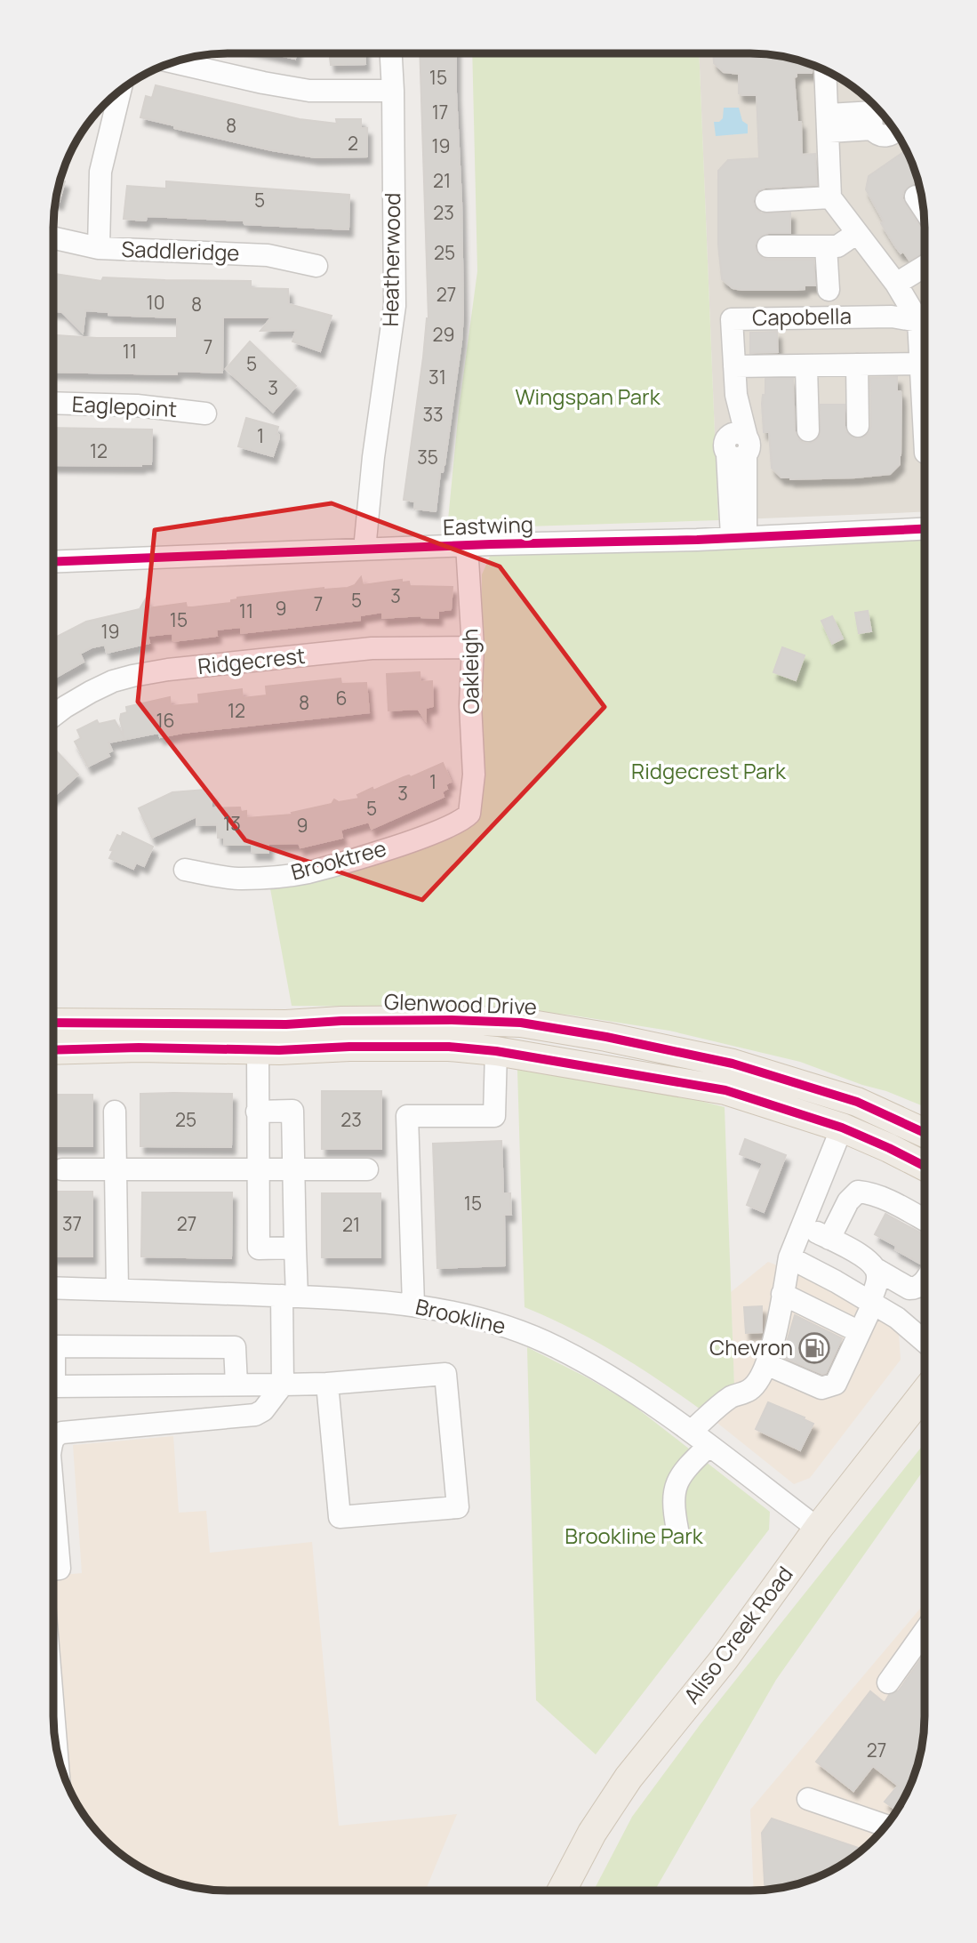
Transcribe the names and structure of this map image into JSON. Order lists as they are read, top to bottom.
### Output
{
  "streets": {
    "main road": ["Glenwood Drive", "Aliso Creek Road"],
    "street": [
      "Saddleridge",
      "Heatherwood",
      "Capobella",
      "Eaglepoint",
      "Eastwing",
      "Ridgecrest",
      "Oakleigh",
      "Brooktree",
      "Brookline"
    ]
  },
  "crossings": [
    ["Heatherwood", "Eastwing"],
    ["Capobella", "Eastwing"],
    ["Eastwing", "Oakleigh"],
    ["Ridgecrest", "Oakleigh"],
    ["Oakleigh", "Brooktree"],
    ["Brookline", "Aliso Creek Road"]
  ],
  "parks": ["Wingspan Park", "Ridgecrest Park", "Brookline Park"],
  "places": {
    "fuel station": ["Chevron"]
  },
  "house_numbers": [
    "15",
    "17",
    "8",
    "2",
    "19",
    "21",
    "5",
    "23",
    "25",
    "27",
    "10",
    "8",
    "29",
    "7",
    "11",
    "5",
    "31",
    "3",
    "33",
    "1",
    "12",
    "35",
    "3",
    "5",
    "7",
    "9",
    "11",
    "15",
    "19",
    "6",
    "8",
    "12",
    "16",
    "1",
    "3",
    "5",
    "13",
    "9",
    "25",
    "23",
    "15",
    "37",
    "27",
    "21",
    "27"
  ]
}
